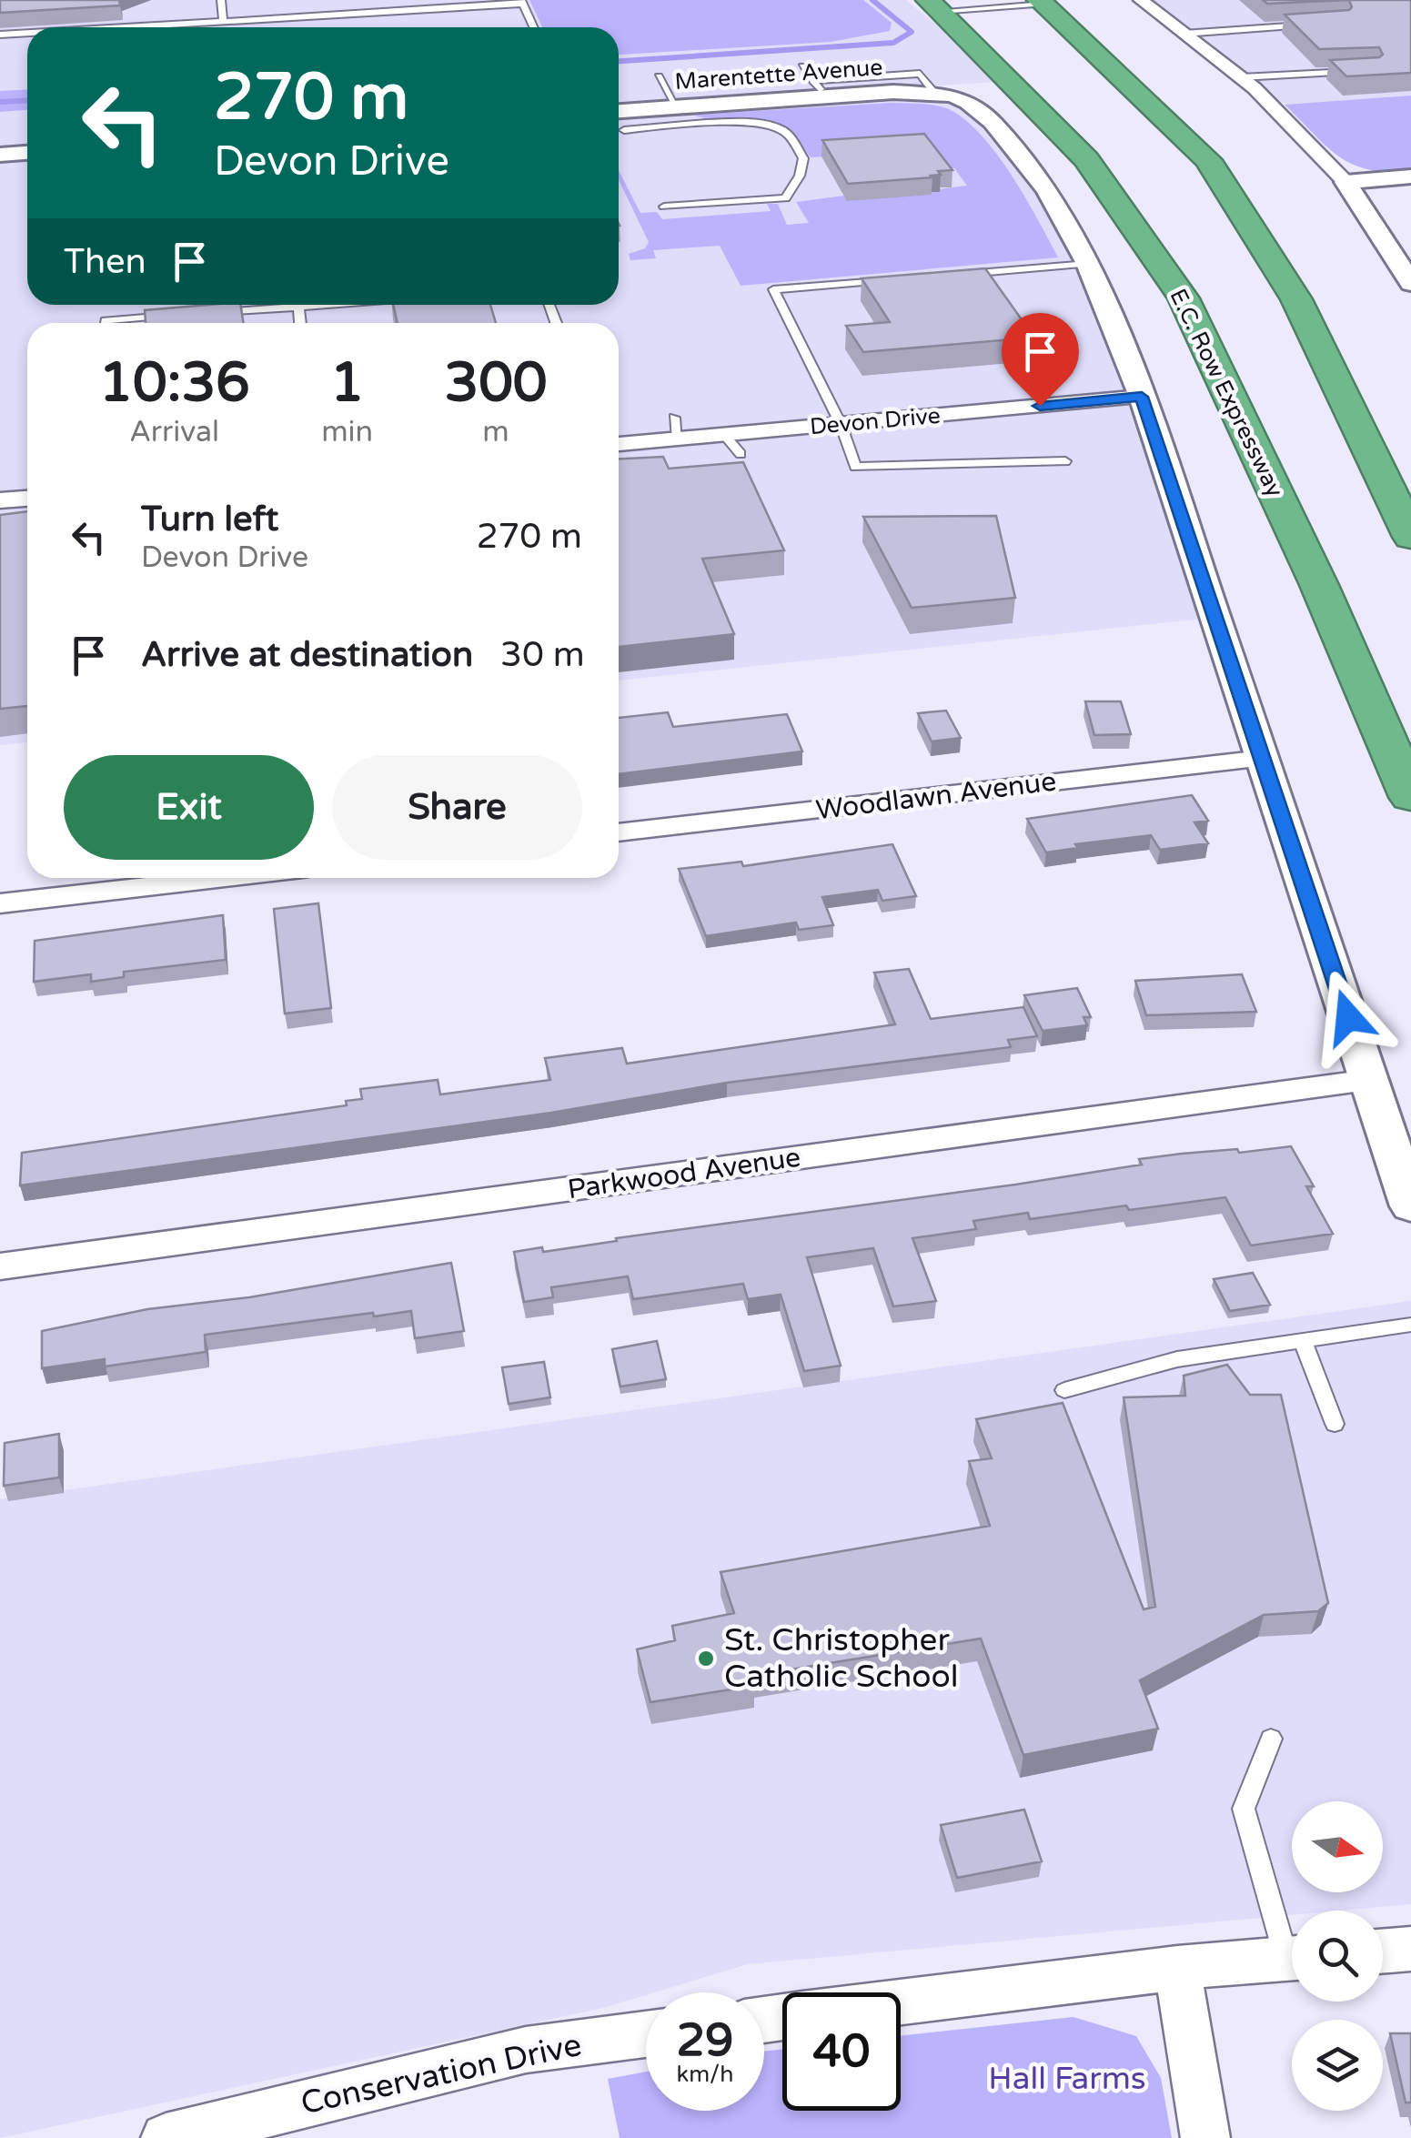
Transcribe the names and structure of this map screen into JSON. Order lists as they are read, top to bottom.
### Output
{
  "streets": {
    "highway": ["E.C. Row Expressway"],
    "street": [
      "Marentette Avenue",
      "Devon Drive",
      "Woodlawn Avenue",
      "Parkwood Avenue",
      "Conservation Drive"
    ]
  },
  "parks": ["Hall Farms"],
  "places": ["St. Christopher Catholic School"],
  "north": "right",
  "page": {
    "turn": ["270 m", "Devon Drive"],
    "then": "Then",
    "eta": [
      "10:36",
      "Arrival",
      "1",
      "min",
      "300",
      "m"
    ],
    "list": [
      {
        "name": "Turn left",
        "note": "Devon Drive",
        "value": "270 m"
      },
      {
        "name": "Arrive at destination",
        "value": "30 m"
      }
    ],
    "buttons": ["Exit", "Share"],
    "speed": "29 km/h",
    "limit": "40"
  }
}
